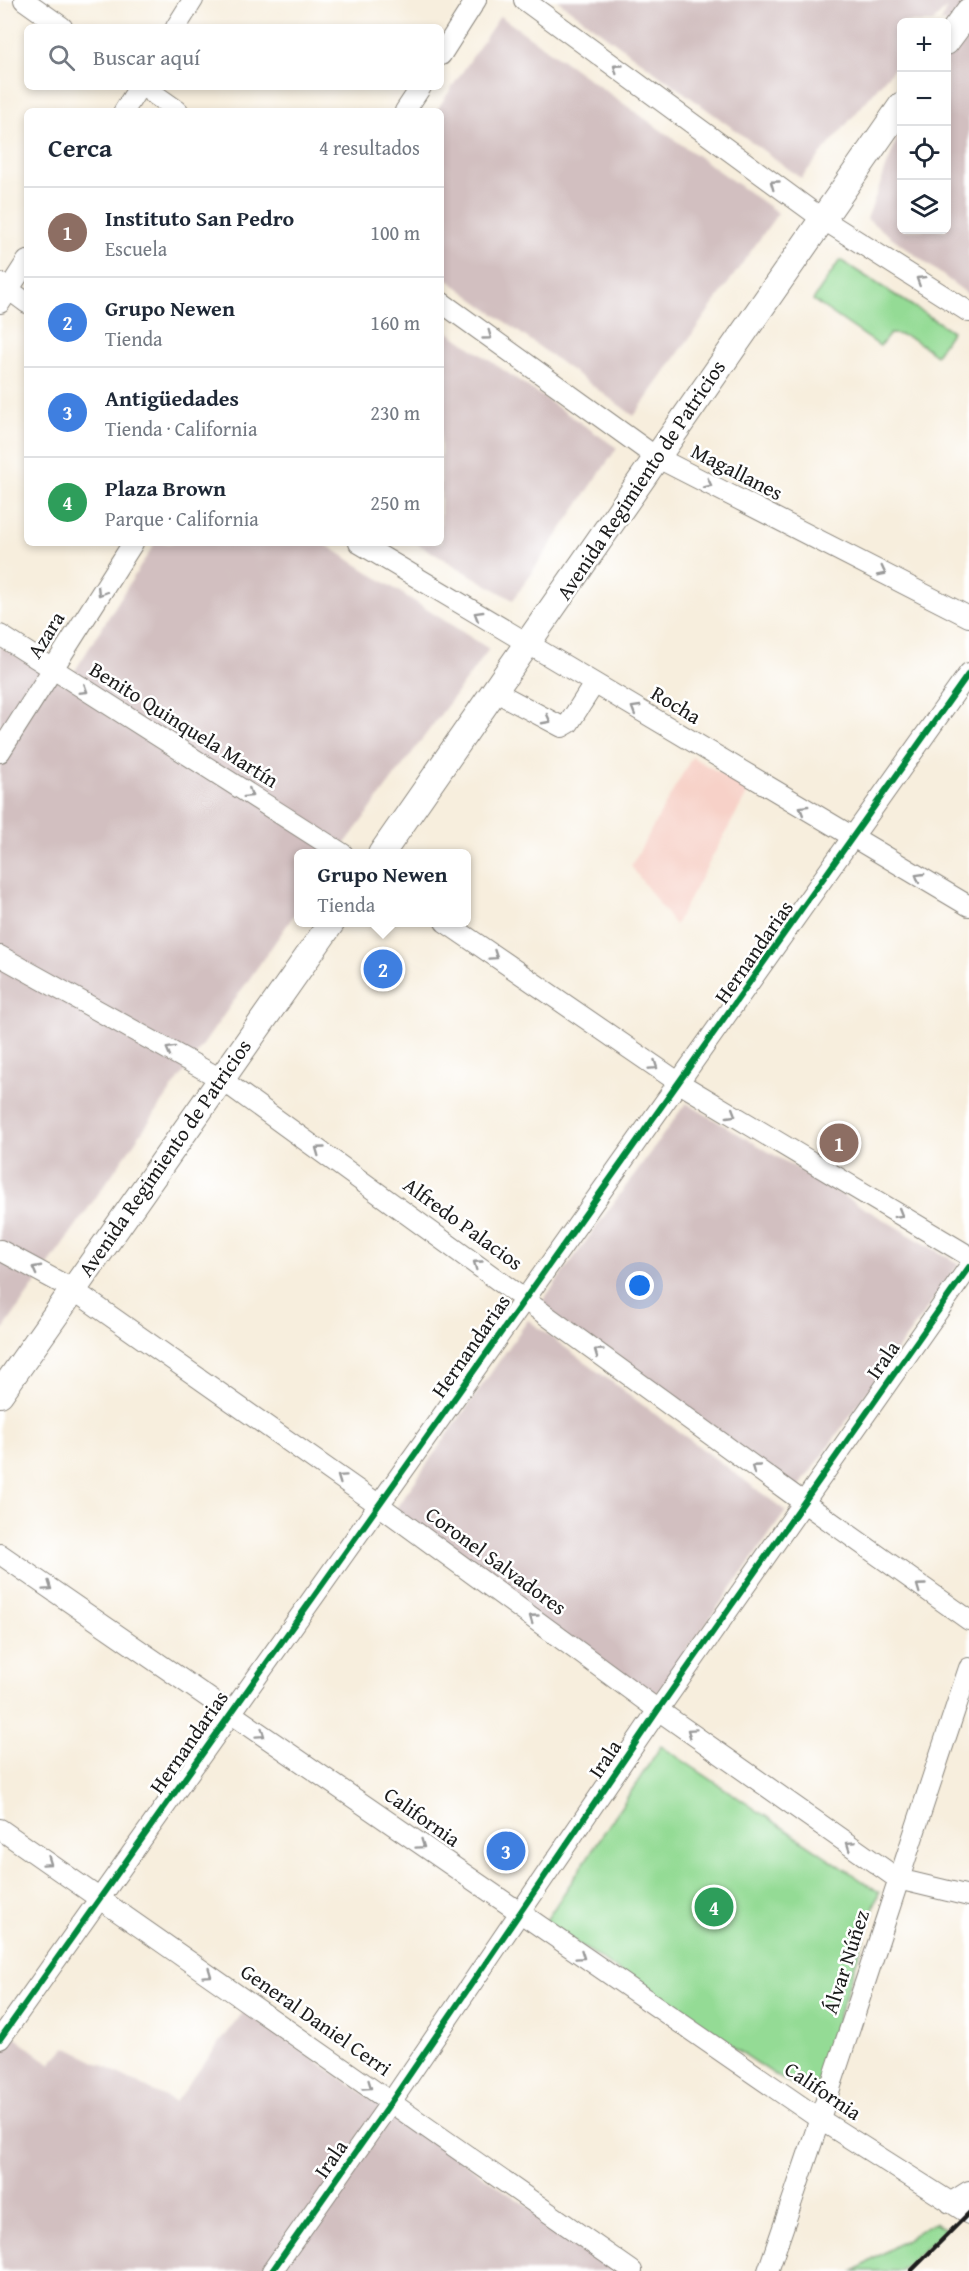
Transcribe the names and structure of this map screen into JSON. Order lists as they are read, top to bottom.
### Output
{
  "streets": {
    "main road": ["Avenida Regimiento de Patricios"],
    "street": [
      "Magallanes",
      "Azara",
      "Rocha",
      "Benito Quinquela Martín",
      "Hernandarias",
      "Alfredo Palacios",
      "Irala",
      "Coronel Salvadores",
      "California",
      "Álvar Núñez",
      "General Daniel Cerri"
    ]
  },
  "crossings": [
    ["Magallanes", "Avenida Regimiento de Patricios"],
    ["Avenida Regimiento de Patricios", "Rocha"],
    ["Avenida Regimiento de Patricios", "Alfredo Palacios"],
    ["Avenida Regimiento de Patricios", "Coronel Salvadores"],
    ["Azara", "Benito Quinquela Martín"],
    ["Rocha", "Hernandarias"],
    ["Hernandarias", "Alfredo Palacios"],
    ["Hernandarias", "Coronel Salvadores"],
    ["Hernandarias", "California"],
    ["Hernandarias", "General Daniel Cerri"],
    ["Alfredo Palacios", "Irala"],
    ["Irala", "Coronel Salvadores"],
    ["Irala", "California"],
    ["Irala", "General Daniel Cerri"],
    ["Coronel Salvadores", "Álvar Núñez"],
    ["California", "Álvar Núñez"]
  ],
  "one_way": [
    "Magallanes",
    "Azara",
    "Rocha",
    "Benito Quinquela Martín",
    "Alfredo Palacios",
    "Coronel Salvadores",
    "California",
    "General Daniel Cerri"
  ],
  "page": {
    "map_buttons": ["+", "−"],
    "search": "Buscar aquí",
    "heading": ["Cerca", "4 resultados"],
    "list": [
      {
        "mark": "1",
        "name": "Instituto San Pedro",
        "note": "Escuela",
        "value": "100 m"
      },
      {
        "mark": "2",
        "name": "Grupo Newen",
        "note": "Tienda",
        "value": "160 m"
      },
      {
        "mark": "3",
        "name": "Antigüedades",
        "note": "Tienda · California",
        "value": "230 m"
      },
      {
        "mark": "4",
        "name": "Plaza Brown",
        "note": "Parque · California",
        "value": "250 m"
      }
    ],
    "popup": ["Grupo Newen", "Tienda"],
    "pins": [
      "2",
      "1",
      "3",
      "4"
    ]
  }
}
